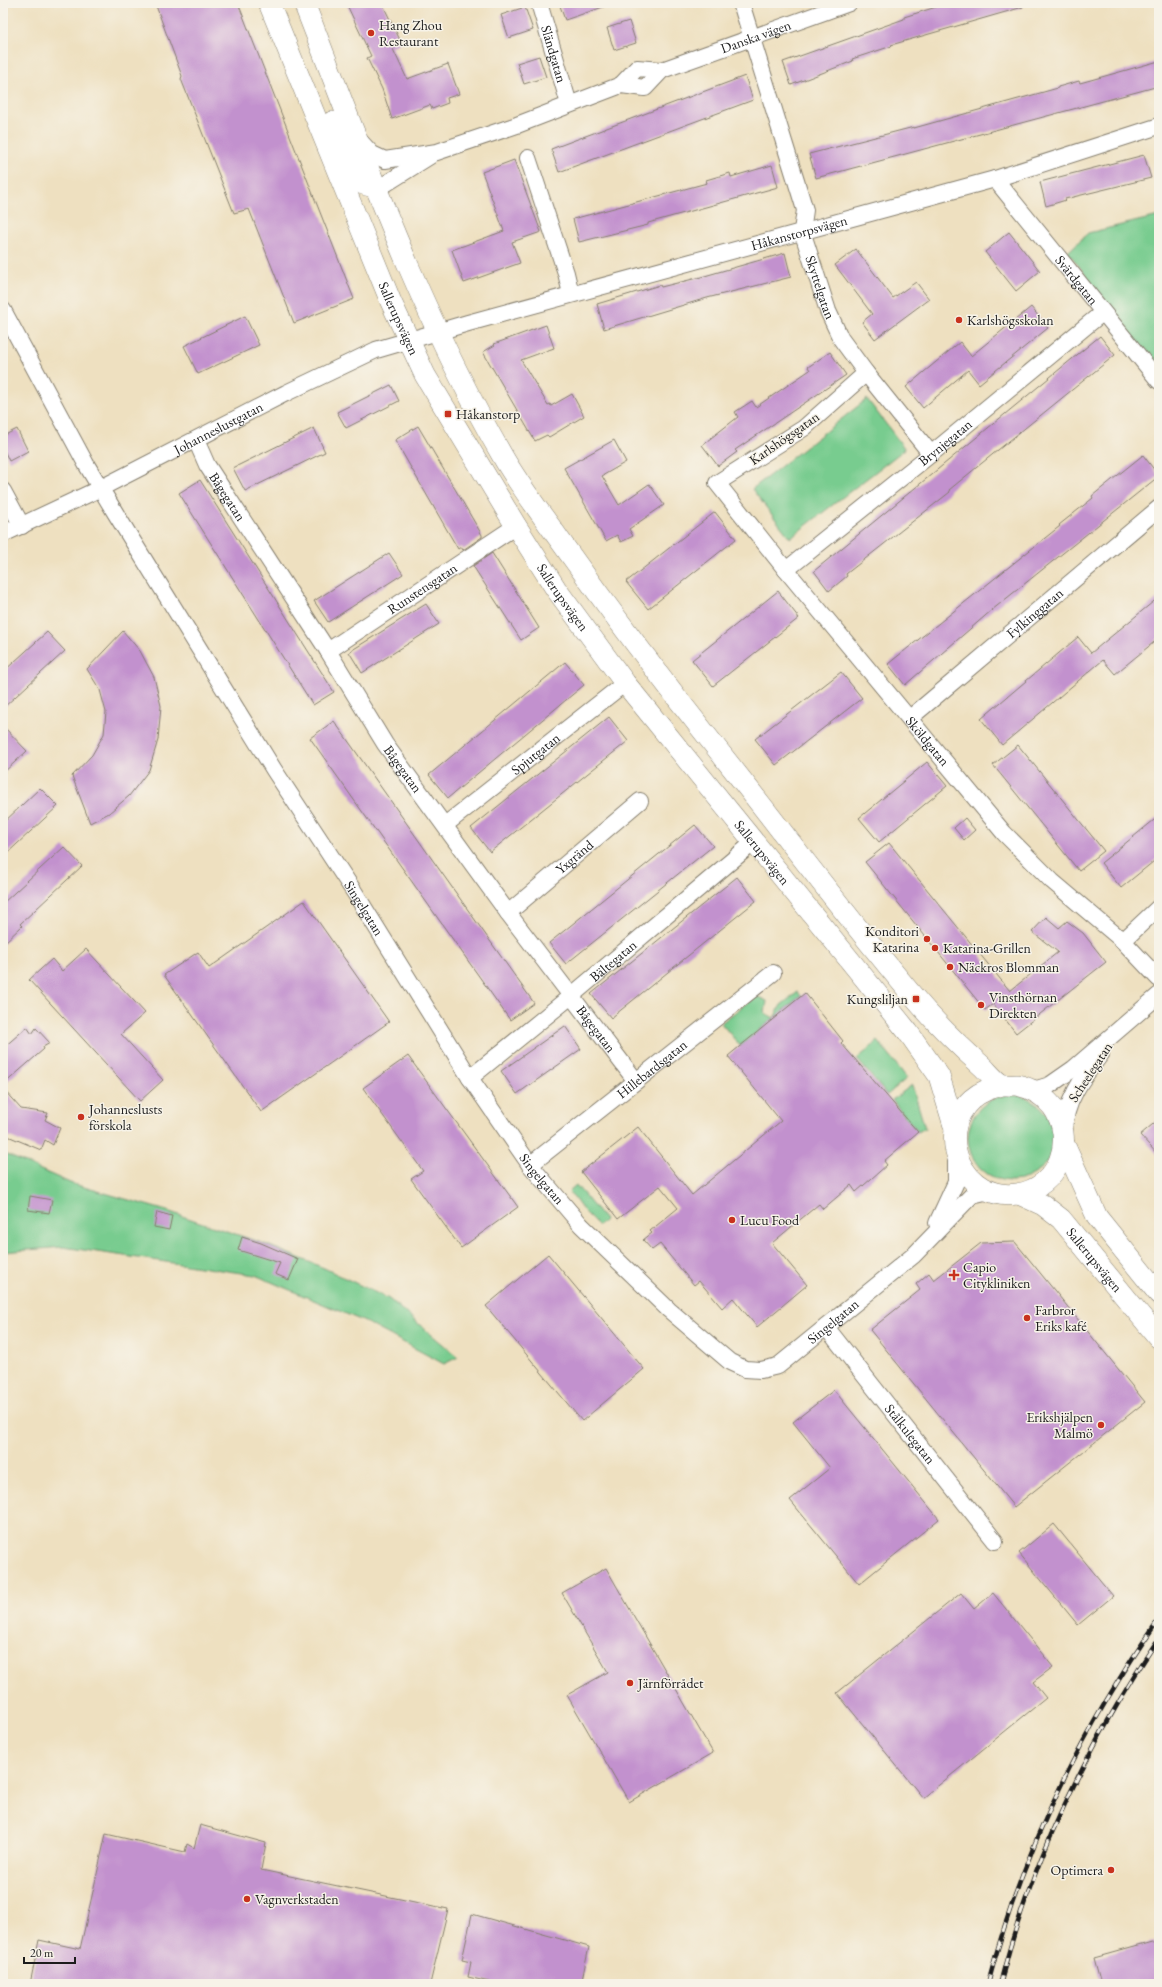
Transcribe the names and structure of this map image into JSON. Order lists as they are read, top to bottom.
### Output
{
  "streets": {
    "main road": ["Sallerupsvägen"],
    "street": [
      "Danska vägen",
      "Sländgatan",
      "Håkanstorpsvägen",
      "Svärdgatan",
      "Skyttelgatan",
      "Johanneslustgatan",
      "Karlshögsgatan",
      "Brynjegatan",
      "Bågegatan",
      "Runstensgatan",
      "Fylkinggatan",
      "Sköldgatan",
      "Spjutgatan",
      "Yxgränd",
      "Singelgatan",
      "Bältegatan",
      "Hillebardsgatan",
      "Scheelegatan",
      "Stålkulegatan"
    ]
  },
  "crossings": [
    ["Danska vägen", "Sländgatan"],
    ["Danska vägen", "Skyttelgatan"],
    ["Danska vägen", "Sallerupsvägen"],
    ["Håkanstorpsvägen", "Svärdgatan"],
    ["Håkanstorpsvägen", "Skyttelgatan"],
    ["Håkanstorpsvägen", "Sallerupsvägen"],
    ["Håkanstorpsvägen", "Johanneslustgatan"],
    ["Svärdgatan", "Brynjegatan"],
    ["Skyttelgatan", "Karlshögsgatan"],
    ["Skyttelgatan", "Brynjegatan"],
    ["Sallerupsvägen", "Johanneslustgatan"],
    ["Sallerupsvägen", "Runstensgatan"],
    ["Sallerupsvägen", "Spjutgatan"],
    ["Sallerupsvägen", "Singelgatan"],
    ["Sallerupsvägen", "Bältegatan"],
    ["Sallerupsvägen", "Scheelegatan"],
    ["Johanneslustgatan", "Bågegatan"],
    ["Johanneslustgatan", "Singelgatan"],
    ["Karlshögsgatan", "Sköldgatan"],
    ["Brynjegatan", "Sköldgatan"],
    ["Bågegatan", "Runstensgatan"],
    ["Bågegatan", "Spjutgatan"],
    ["Bågegatan", "Yxgränd"],
    ["Bågegatan", "Bältegatan"],
    ["Bågegatan", "Hillebardsgatan"],
    ["Fylkinggatan", "Sköldgatan"],
    ["Singelgatan", "Bältegatan"],
    ["Singelgatan", "Hillebardsgatan"],
    ["Singelgatan", "Scheelegatan"],
    ["Singelgatan", "Stålkulegatan"]
  ],
  "places": {
    "other": [
      "Hang Zhou Restaurant",
      "Karlshögsskolan",
      "Konditori Katarina",
      "Katarina-Grillen",
      "Näckros Blomman",
      "Vinsthörnan Direkten",
      "Johanneslusts förskola",
      "Lucu Food",
      "Farbror Eriks kafé",
      "Erikshjälpen Malmö",
      "Järnförrådet",
      "Optimera",
      "Vagnverkstaden"
    ],
    "transit": ["Håkanstorp", "Kungsliljan"],
    "health": ["Capio Citykliniken"]
  },
  "scale_bar": "20 m"
}
